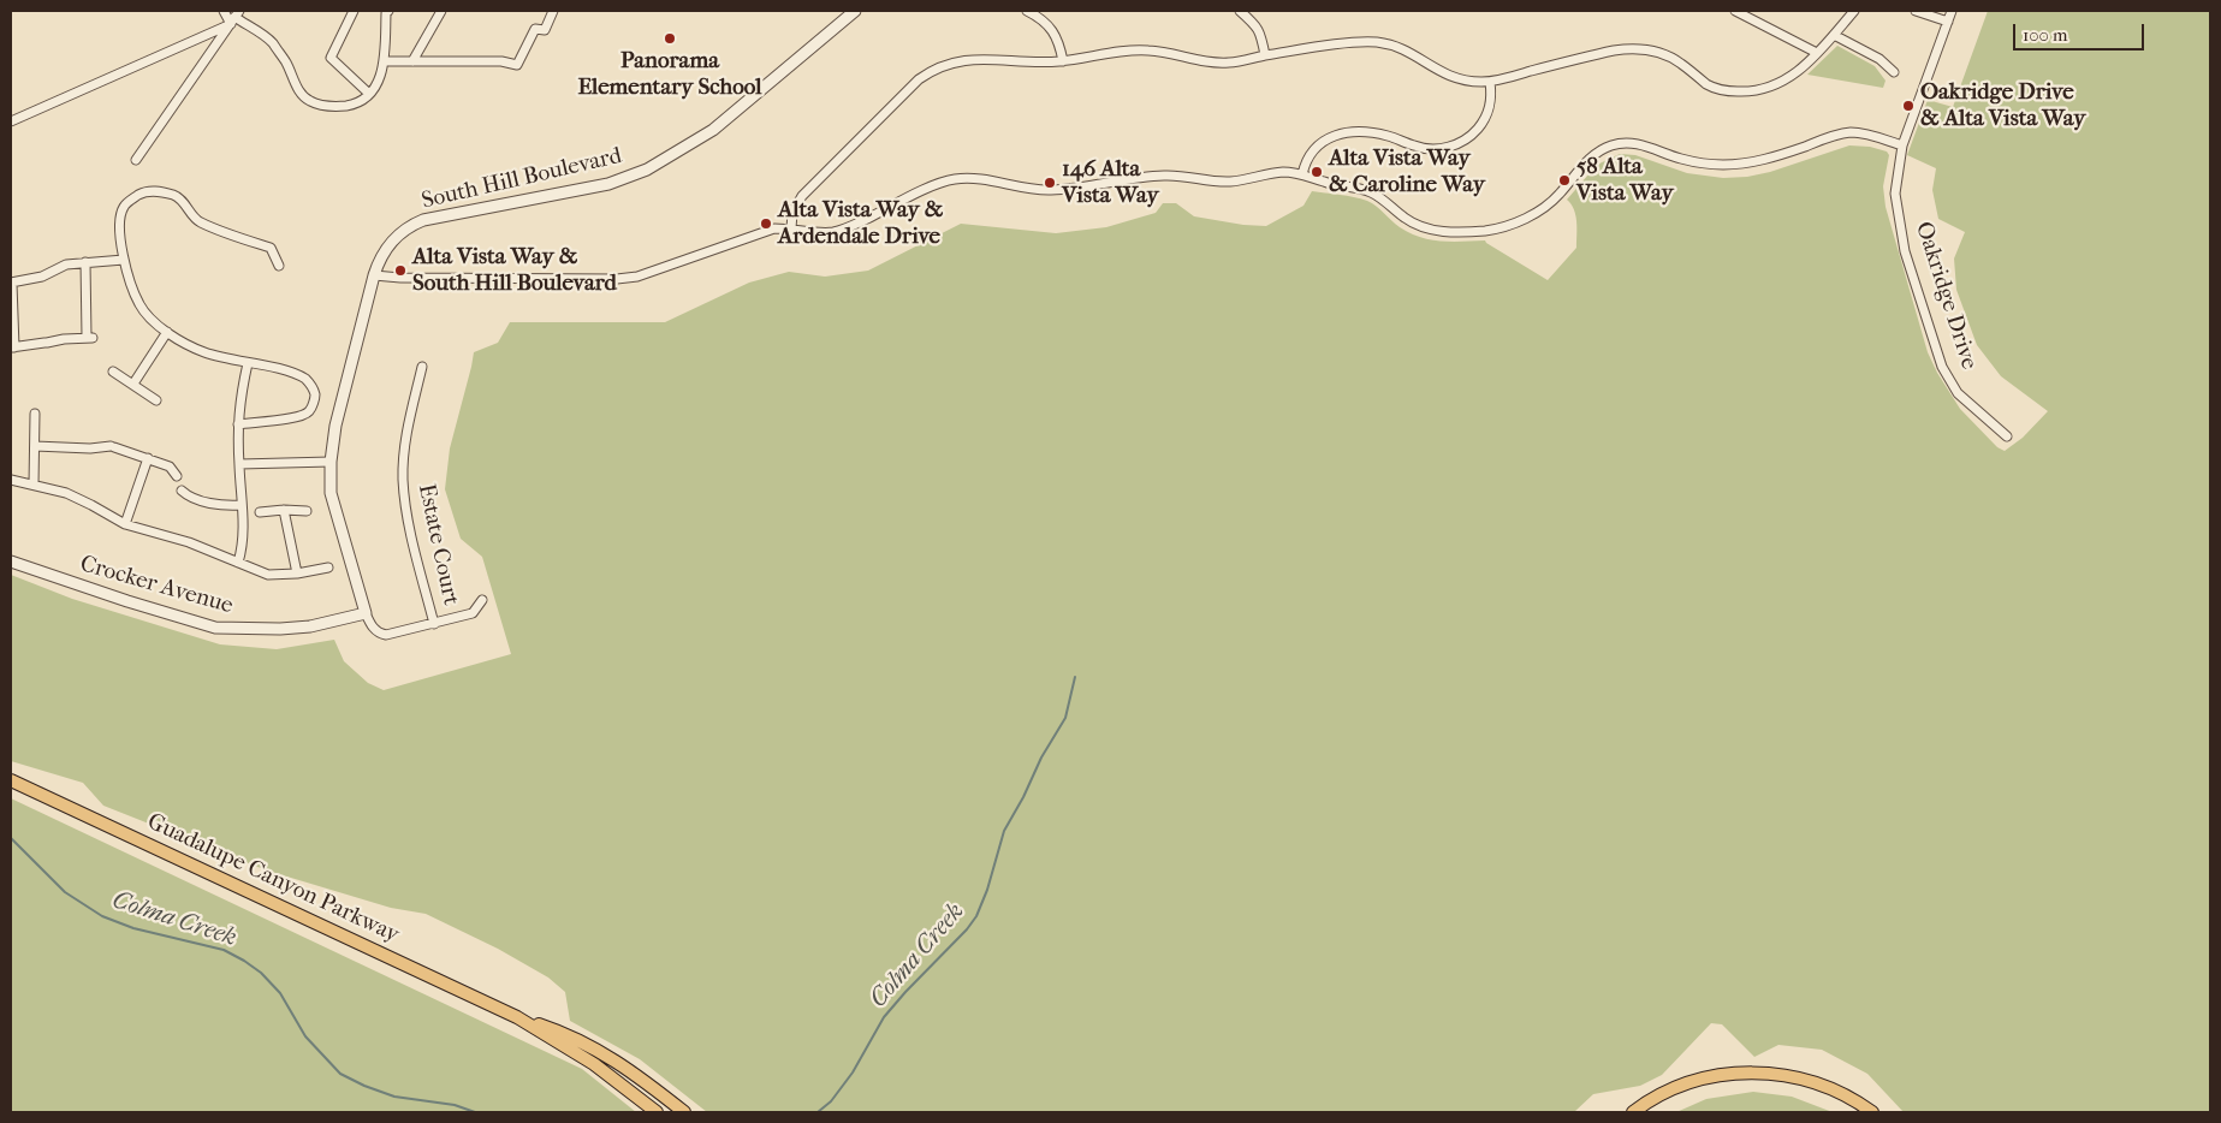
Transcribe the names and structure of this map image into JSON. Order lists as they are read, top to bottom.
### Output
{
  "streets": {
    "main road": ["Guadalupe Canyon Parkway"],
    "street": [
      "South Hill Boulevard",
      "Oakridge Drive",
      "Estate Court",
      "Crocker Avenue"
    ]
  },
  "crossings": [
    ["South Hill Boulevard", "Crocker Avenue"]
  ],
  "water": ["Colma Creek"],
  "places": [
    "Panorama Elementary School",
    "Oakridge Drive & Alta Vista Way",
    "Alta Vista Way & Caroline Way",
    "58 Alta Vista Way",
    "146 Alta Vista Way",
    "Alta Vista Way & Ardendale Drive",
    "Alta Vista Way & South Hill Boulevard"
  ],
  "scale_bar": "100 m"
}
